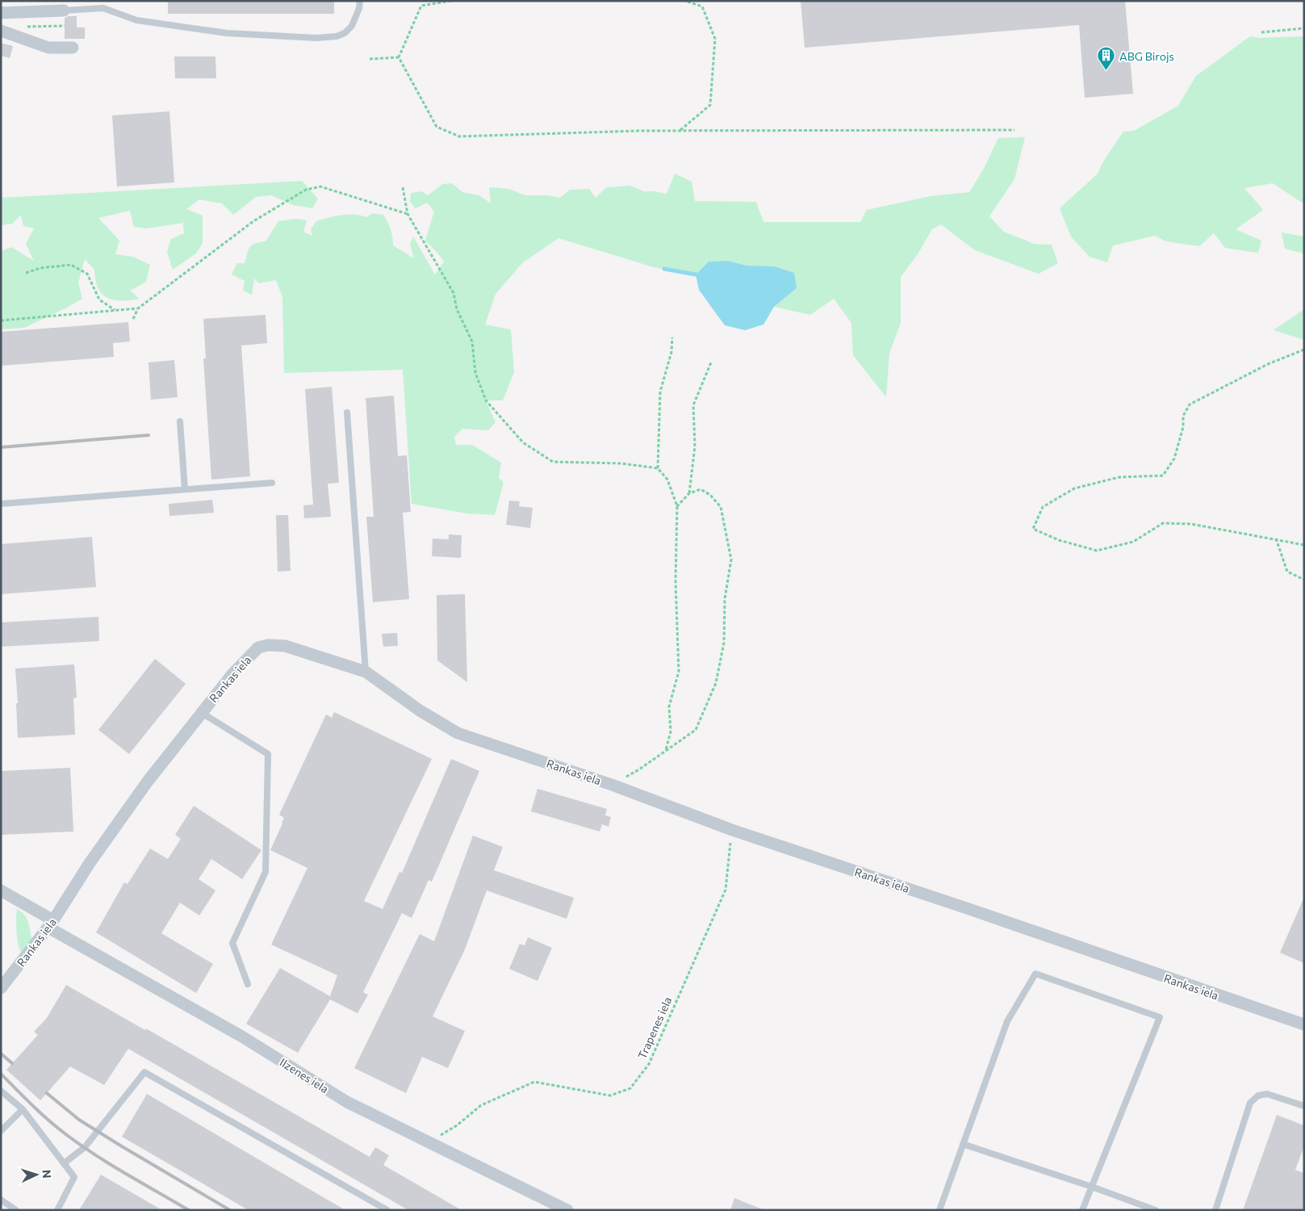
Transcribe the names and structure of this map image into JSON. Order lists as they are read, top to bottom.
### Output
{
  "streets": {
    "street": ["Rankas iela", "Ilzenes iela"],
    "path": ["Trapenes iela"]
  },
  "crossings": [
    ["Rankas iela", "Trapenes iela"],
    ["Rankas iela", "Ilzenes iela"],
    ["Trapenes iela", "Ilzenes iela"]
  ],
  "places": {
    "building": ["ABG Birojs"]
  },
  "north": "right"
}
